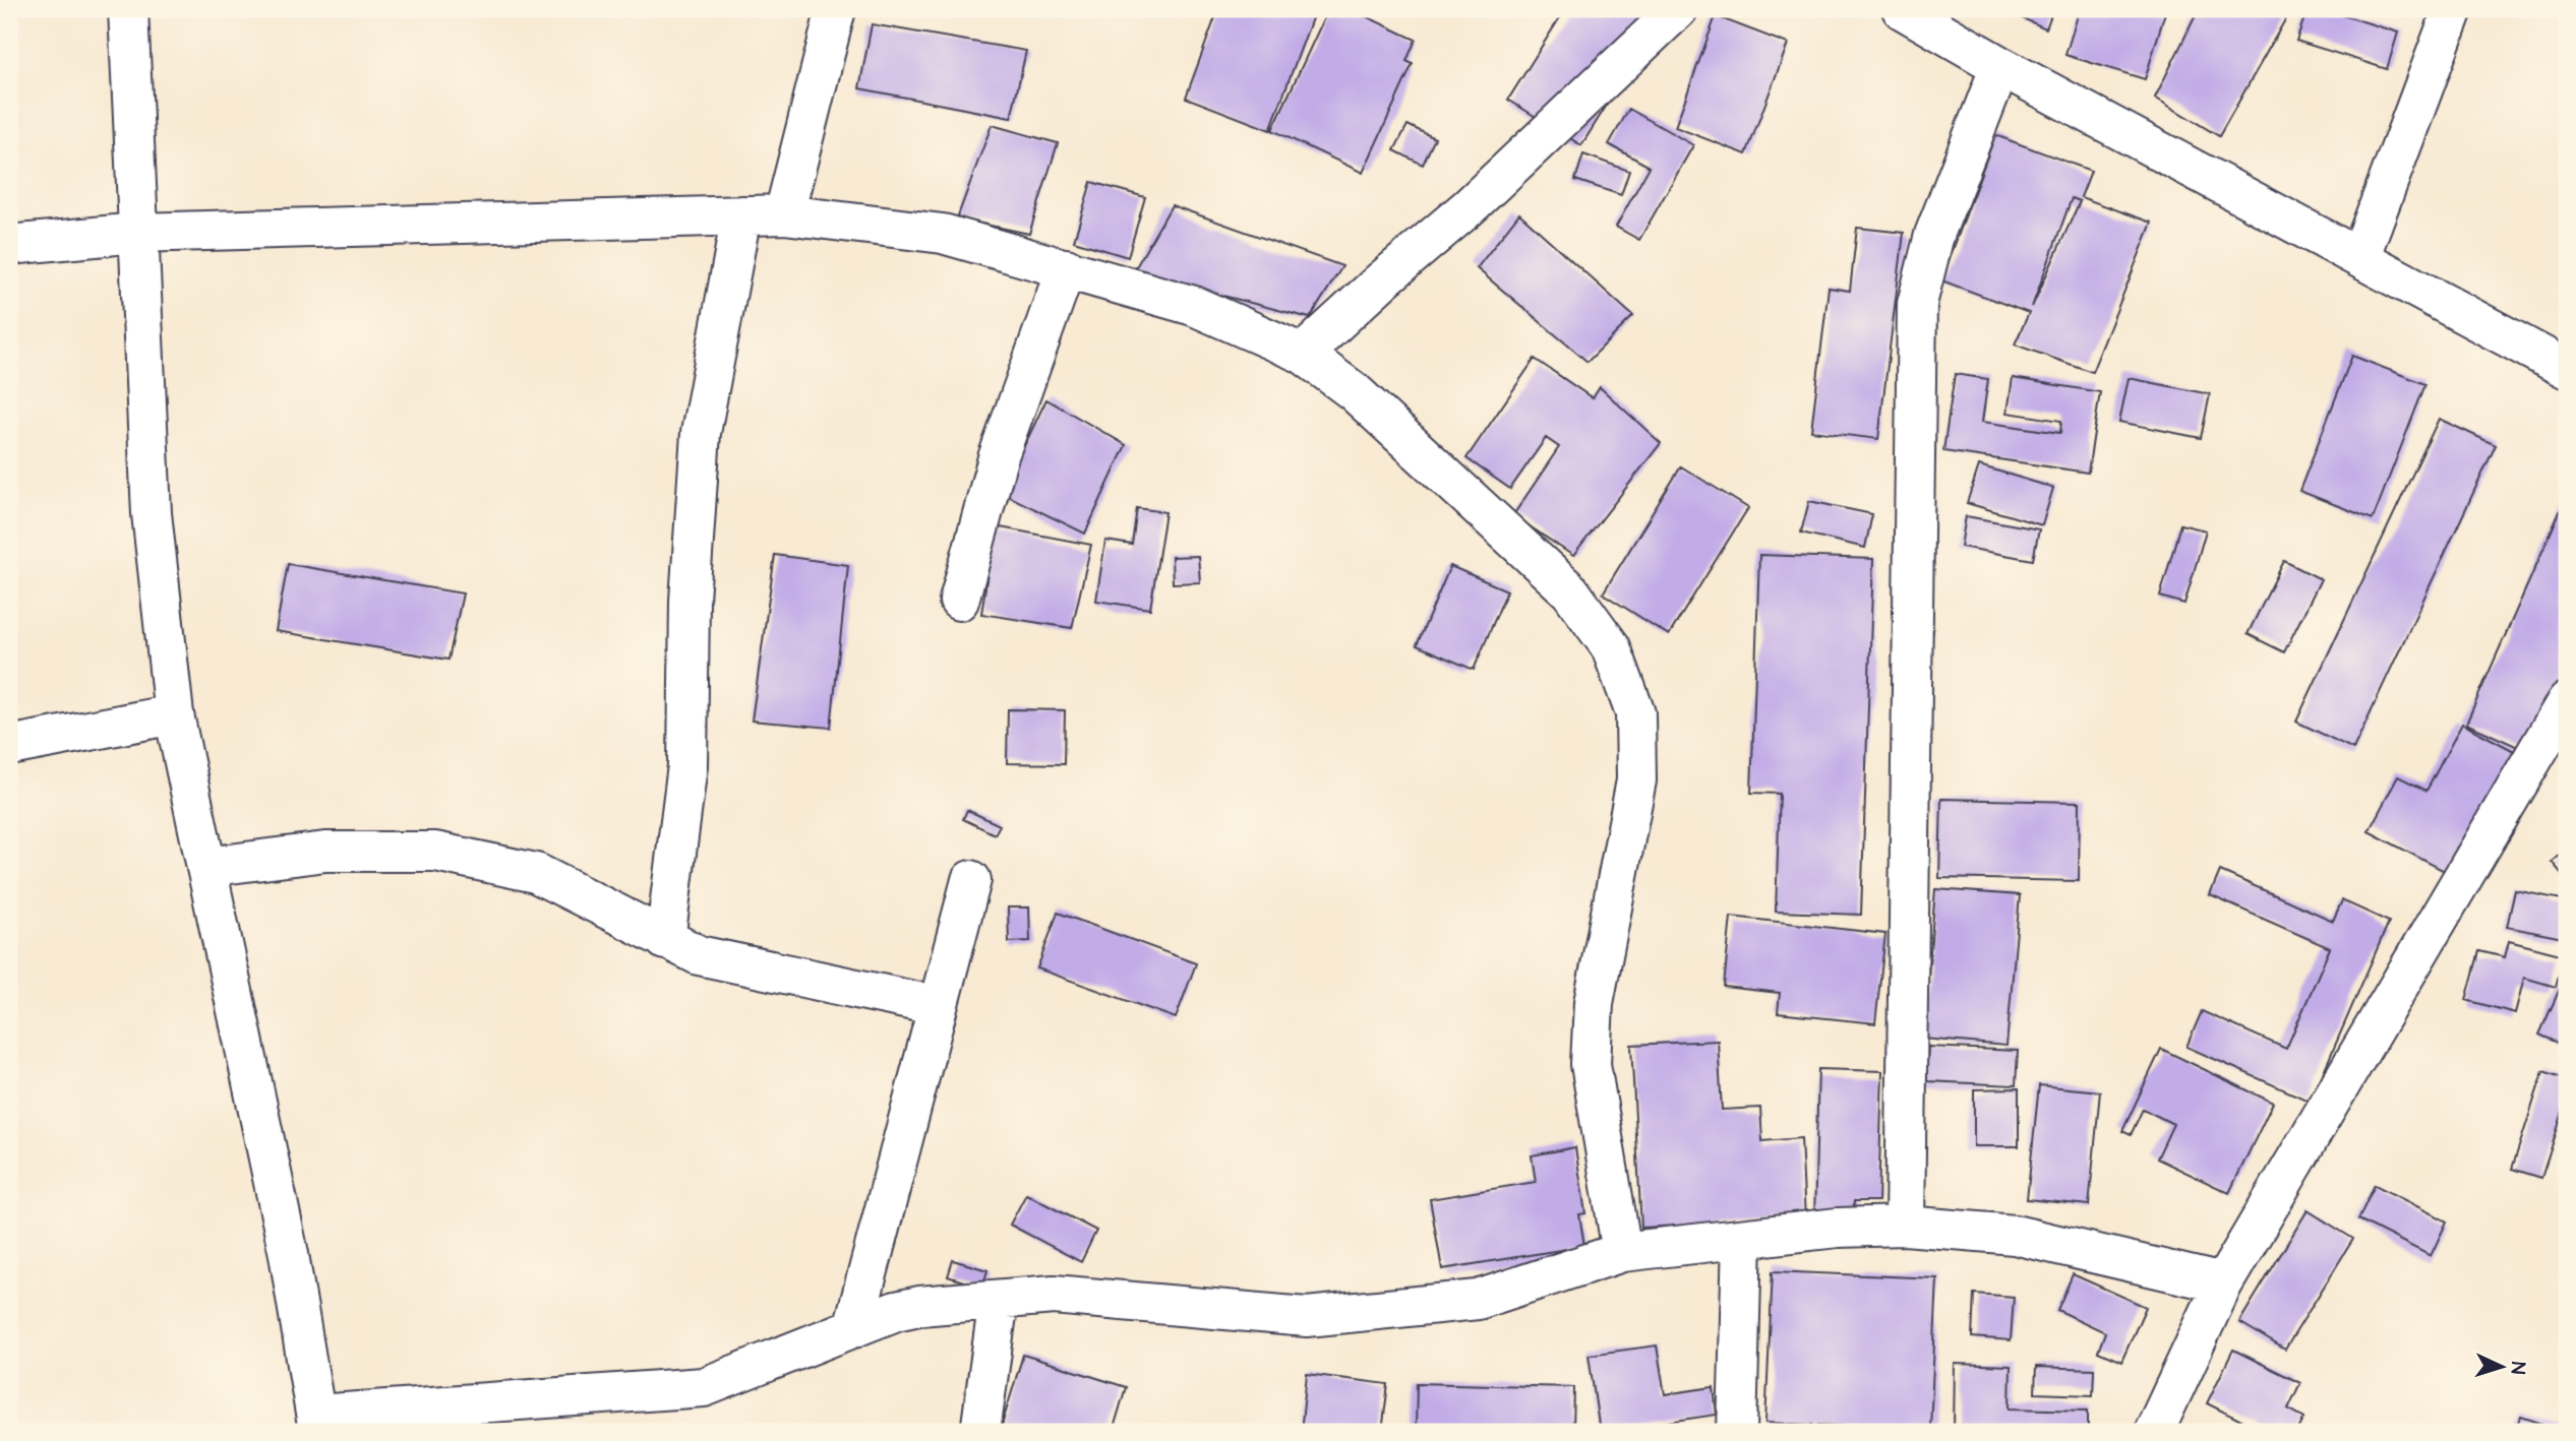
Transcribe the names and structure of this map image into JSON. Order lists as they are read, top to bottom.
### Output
{
  "north": "right"
}
